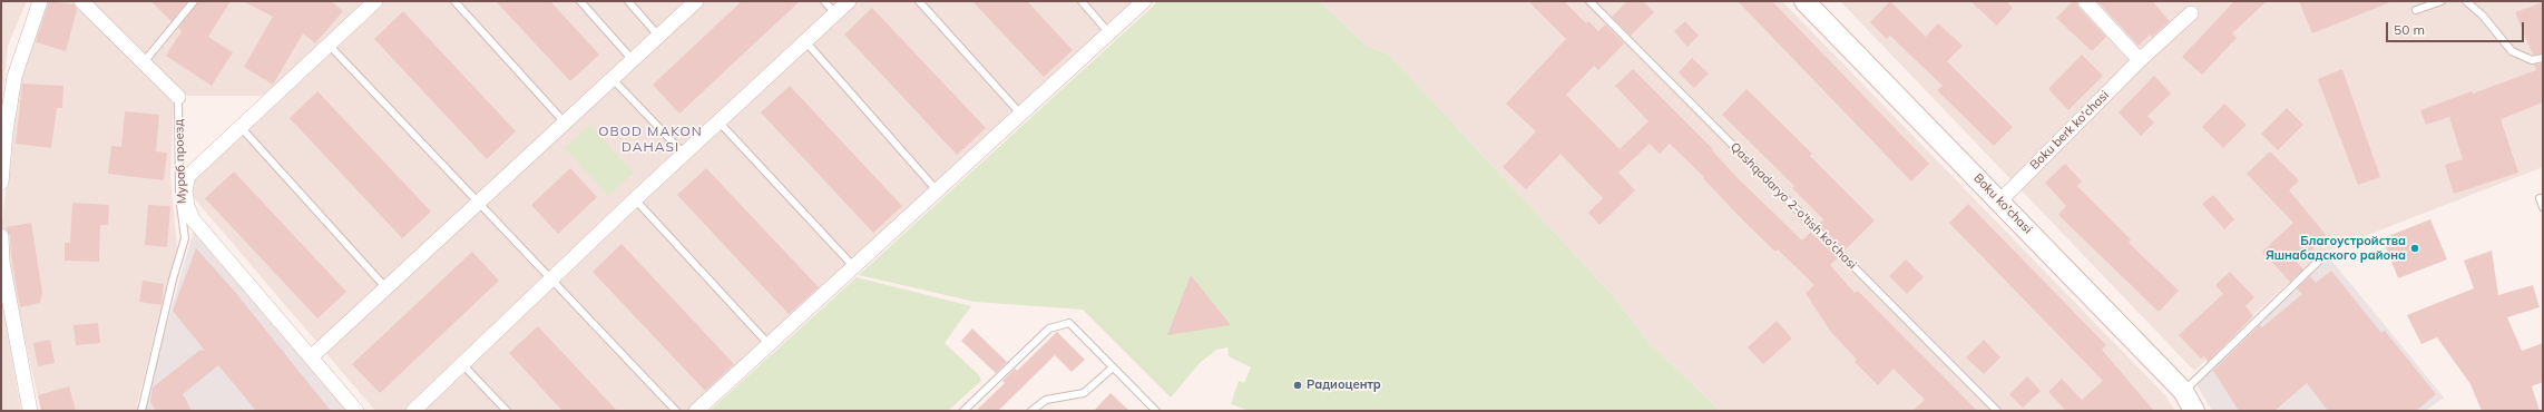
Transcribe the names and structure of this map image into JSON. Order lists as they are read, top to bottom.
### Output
{
  "streets": {
    "street": ["Boku berk ko'chasi", "Мураб проезд", "Boku ko'chasi"],
    "lane": ["Qashqadaryo 2-o'tish ko'chasi"]
  },
  "crossings": [
    ["Boku berk ko'chasi", "Boku ko'chasi"]
  ],
  "districts": ["OBOD MAKON DAHASI"],
  "places": ["Благоустройства Яшнабадского района", "Радиоцентр"],
  "scale_bar": "50 m"
}
